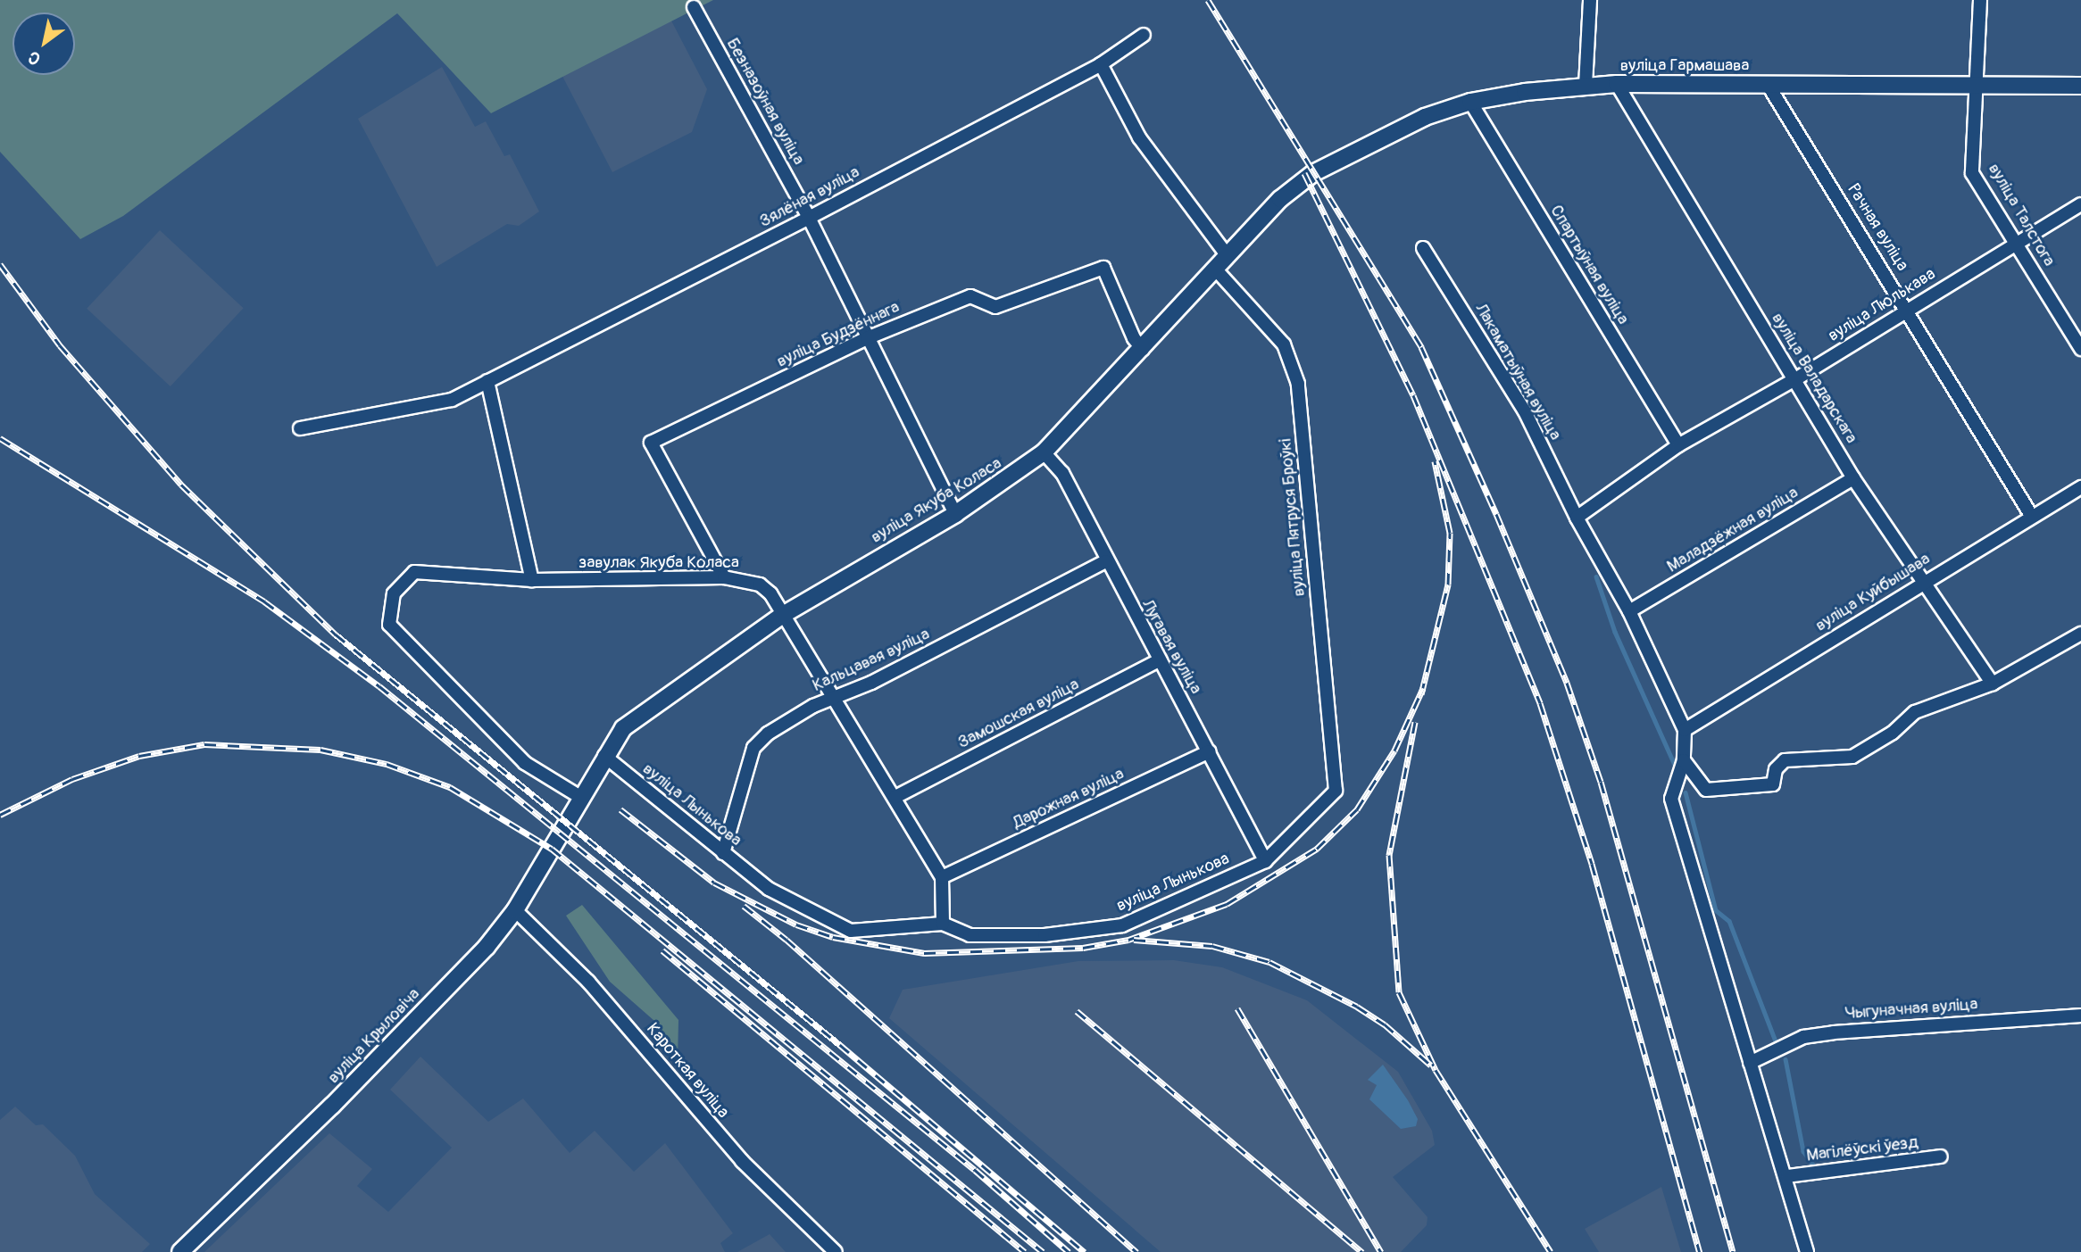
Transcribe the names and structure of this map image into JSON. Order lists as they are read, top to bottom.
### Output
{
  "streets": {
    "main road": ["вуліца Гармашава", "вуліца Якуба Коласа", "вуліца Крыловіча"],
    "street": [
      "Безназоўная вуліца",
      "Зялёная вуліца",
      "вуліца Талстога",
      "Рачная вуліца",
      "Спартыўная вуліца",
      "вуліца Люлькава",
      "вуліца Будзённага",
      "Лакаматыўная вуліца",
      "вуліца Валадарскага",
      "вуліца Пятруся Броўкі",
      "Маладзёжная вуліца",
      "завулак Якуба Коласа",
      "вуліца Куйбышава",
      "Лугавая вуліца",
      "Кальцавая вуліца",
      "Замошская вуліца",
      "Дарожная вуліца",
      "вуліца Лынькова",
      "Чыгуначная вуліца",
      "Кароткая вуліца",
      "Магілёўскі ўезд"
    ]
  },
  "crossings": [
    ["вуліца Гармашава", "вуліца Талстога"],
    ["вуліца Гармашава", "Рачная вуліца"],
    ["вуліца Гармашава", "Спартыўная вуліца"],
    ["вуліца Гармашава", "вуліца Валадарскага"],
    ["вуліца Гармашава", "вуліца Якуба Коласа"],
    ["Безназоўная вуліца", "Зялёная вуліца"],
    ["Безназоўная вуліца", "вуліца Будзённага"],
    ["Безназоўная вуліца", "вуліца Якуба Коласа"],
    ["вуліца Талстога", "вуліца Люлькава"],
    ["Рачная вуліца", "вуліца Люлькава"],
    ["Рачная вуліца", "вуліца Куйбышава"],
    ["Спартыўная вуліца", "вуліца Люлькава"],
    ["вуліца Люлькава", "Лакаматыўная вуліца"],
    ["вуліца Люлькава", "вуліца Валадарскага"],
    ["вуліца Будзённага", "вуліца Якуба Коласа"],
    ["вуліца Будзённага", "завулак Якуба Коласа"],
    ["Лакаматыўная вуліца", "Маладзёжная вуліца"],
    ["Лакаматыўная вуліца", "вуліца Куйбышава"],
    ["вуліца Валадарскага", "Маладзёжная вуліца"],
    ["вуліца Валадарскага", "вуліца Куйбышава"],
    ["вуліца Якуба Коласа", "вуліца Пятруся Броўкі"],
    ["вуліца Якуба Коласа", "завулак Якуба Коласа"],
    ["вуліца Якуба Коласа", "Лугавая вуліца"],
    ["вуліца Якуба Коласа", "вуліца Лынькова"],
    ["вуліца Якуба Коласа", "вуліца Крыловіча"],
    ["вуліца Пятруся Броўкі", "вуліца Лынькова"],
    ["завулак Якуба Коласа", "Кальцавая вуліца"],
    ["завулак Якуба Коласа", "Замошская вуліца"],
    ["завулак Якуба Коласа", "Дарожная вуліца"],
    ["завулак Якуба Коласа", "вуліца Лынькова"],
    ["Лугавая вуліца", "Кальцавая вуліца"],
    ["Лугавая вуліца", "Замошская вуліца"],
    ["Лугавая вуліца", "Дарожная вуліца"],
    ["Лугавая вуліца", "вуліца Лынькова"],
    ["Кальцавая вуліца", "вуліца Лынькова"],
    ["вуліца Крыловіча", "Кароткая вуліца"]
  ],
  "north": "bottom left"
}
